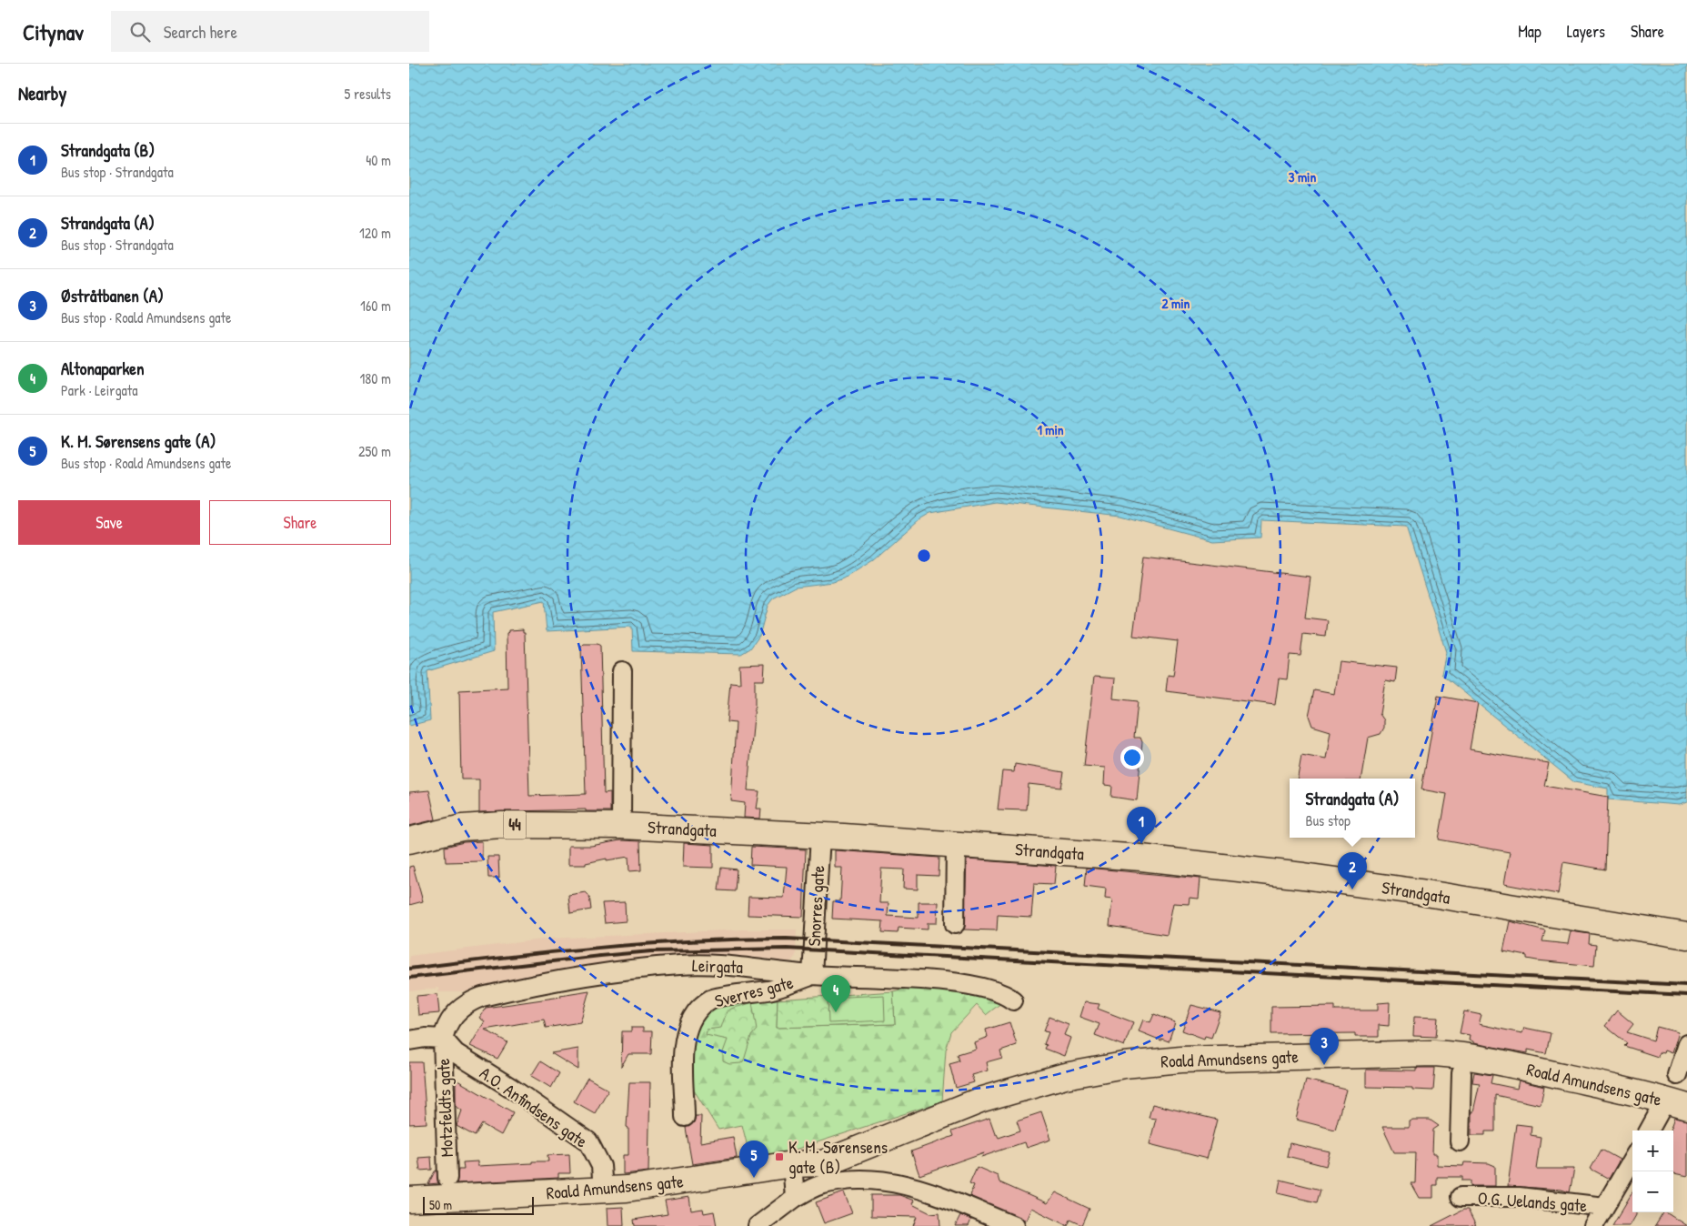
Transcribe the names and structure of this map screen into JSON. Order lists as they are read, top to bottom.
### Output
{
  "streets": {
    "main road": ["44", "Strandgata", "Roald Amundsens gate"],
    "street": [
      "Snorres gate",
      "Leirgata",
      "Sverres gate",
      "A.O. Anfindsens gate",
      "Motzfeldts gate",
      "O.G. Uelands gate"
    ]
  },
  "crossings": [
    ["Strandgata", "Snorres gate"],
    ["Snorres gate", "Leirgata"],
    ["Snorres gate", "Sverres gate"],
    ["Leirgata", "Sverres gate"],
    ["Leirgata", "A.O. Anfindsens gate"],
    ["Leirgata", "Motzfeldts gate"],
    ["Roald Amundsens gate", "A.O. Anfindsens gate"],
    ["A.O. Anfindsens gate", "Motzfeldts gate"]
  ],
  "places": {
    "transit": ["K. M. Sørensens gate (B)"]
  },
  "scale_bar": "50 m",
  "page": {
    "header": "Citynav",
    "search": "Search here",
    "nav": ["Map", "Layers", "Share"],
    "heading": ["Nearby", "5 results"],
    "list": [
      {
        "mark": "1",
        "name": "Strandgata (B)",
        "note": "Bus stop · Strandgata",
        "value": "40 m"
      },
      {
        "mark": "2",
        "name": "Strandgata (A)",
        "note": "Bus stop · Strandgata",
        "value": "120 m"
      },
      {
        "mark": "3",
        "name": "Østråtbanen (A)",
        "note": "Bus stop · Roald Amundsens gate",
        "value": "160 m"
      },
      {
        "mark": "4",
        "name": "Altonaparken",
        "note": "Park · Leirgata",
        "value": "180 m"
      },
      {
        "mark": "5",
        "name": "K. M. Sørensens gate (A)",
        "note": "Bus stop · Roald Amundsens gate",
        "value": "250 m"
      }
    ],
    "buttons": ["Save", "Share"],
    "popup": ["Strandgata (A)", "Bus stop"],
    "pins": [
      "1",
      "2",
      "4",
      "3",
      "5"
    ],
    "map_buttons": ["+", "−"],
    "scale": "50 m"
  },
  "rings": ["3 min", "2 min", "1 min"]
}
